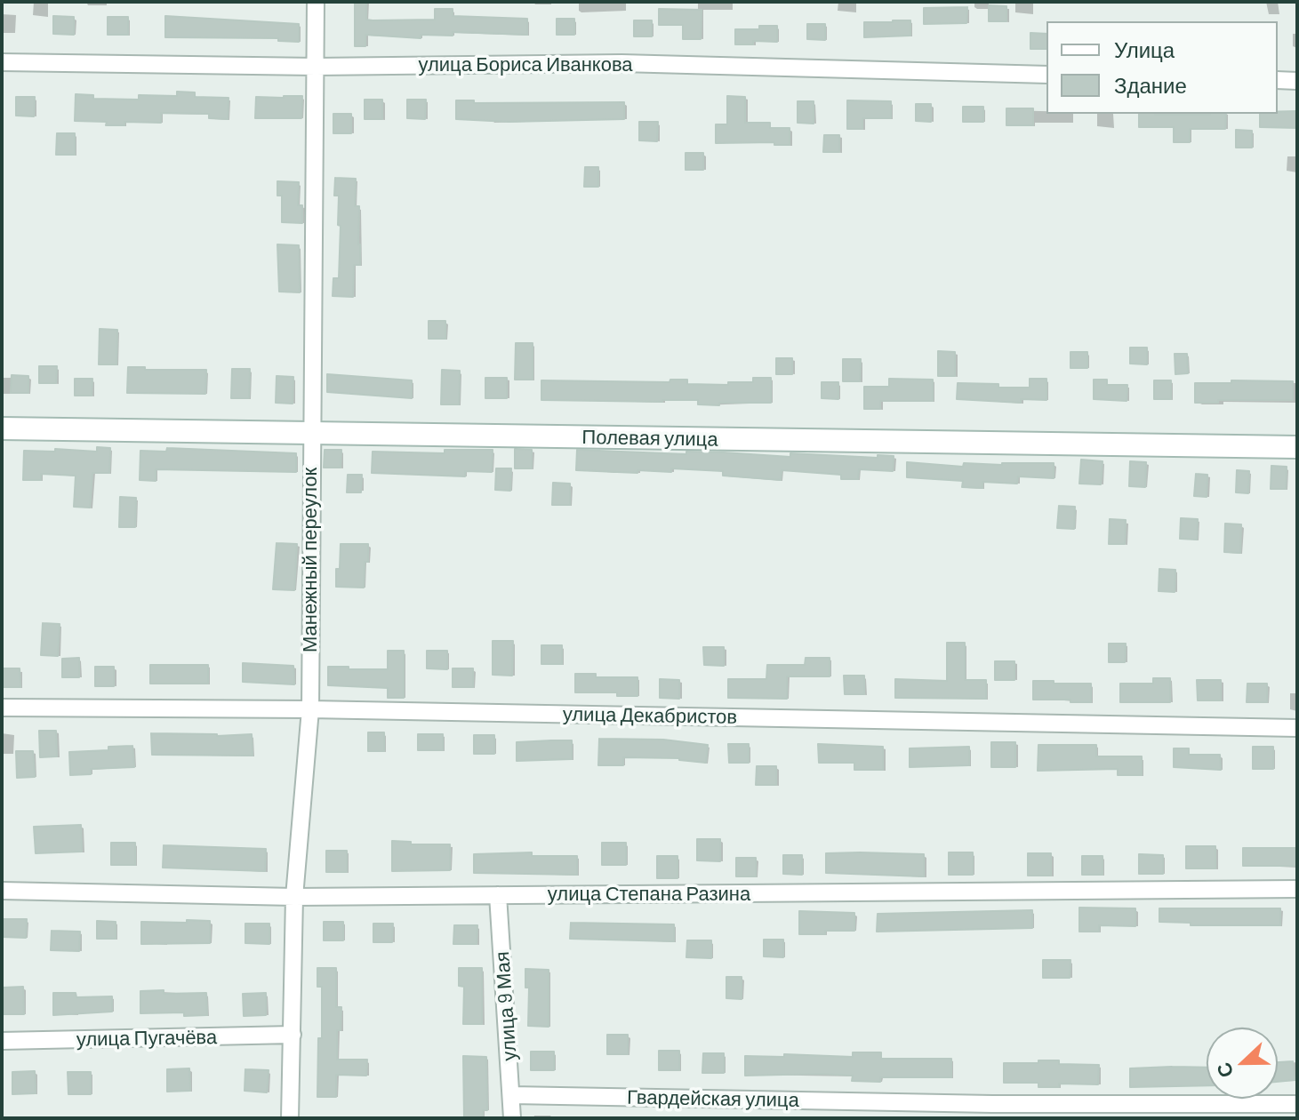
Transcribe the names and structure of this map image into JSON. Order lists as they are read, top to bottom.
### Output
{
  "streets": {
    "street": [
      "улица Бориса Иванкова",
      "Полевая улица",
      "Манежный переулок",
      "улица Декабристов",
      "улица Степана Разина",
      "улица 9 Мая",
      "улица Пугачёва",
      "Гвардейская улица"
    ]
  },
  "crossings": [
    ["улица Бориса Иванкова", "Манежный переулок"],
    ["Полевая улица", "Манежный переулок"],
    ["Манежный переулок", "улица Декабристов"],
    ["Манежный переулок", "улица Степана Разина"],
    ["Манежный переулок", "улица Пугачёва"],
    ["улица Степана Разина", "улица 9 Мая"],
    ["улица 9 Мая", "Гвардейская улица"]
  ],
  "legend": ["Улица", "Здание"],
  "north": "left"
}
